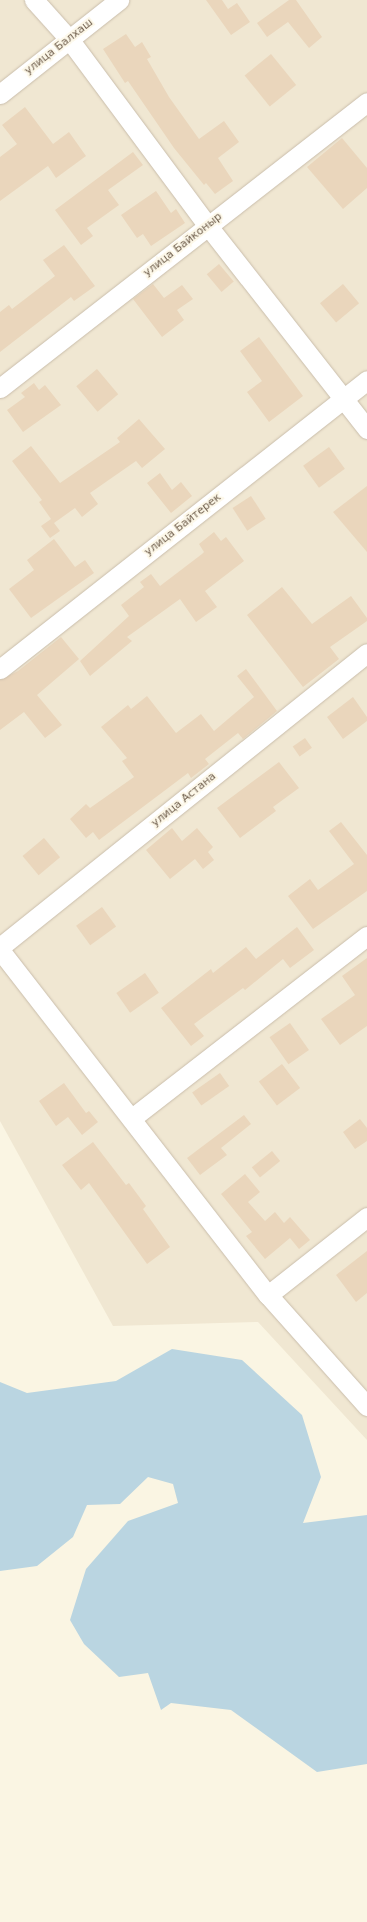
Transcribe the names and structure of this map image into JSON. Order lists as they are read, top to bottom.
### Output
{
  "streets": {
    "street": [
      "улица Балхаш",
      "улица Байконыр",
      "улица Байтерек",
      "улица Астана"
    ]
  }
}
